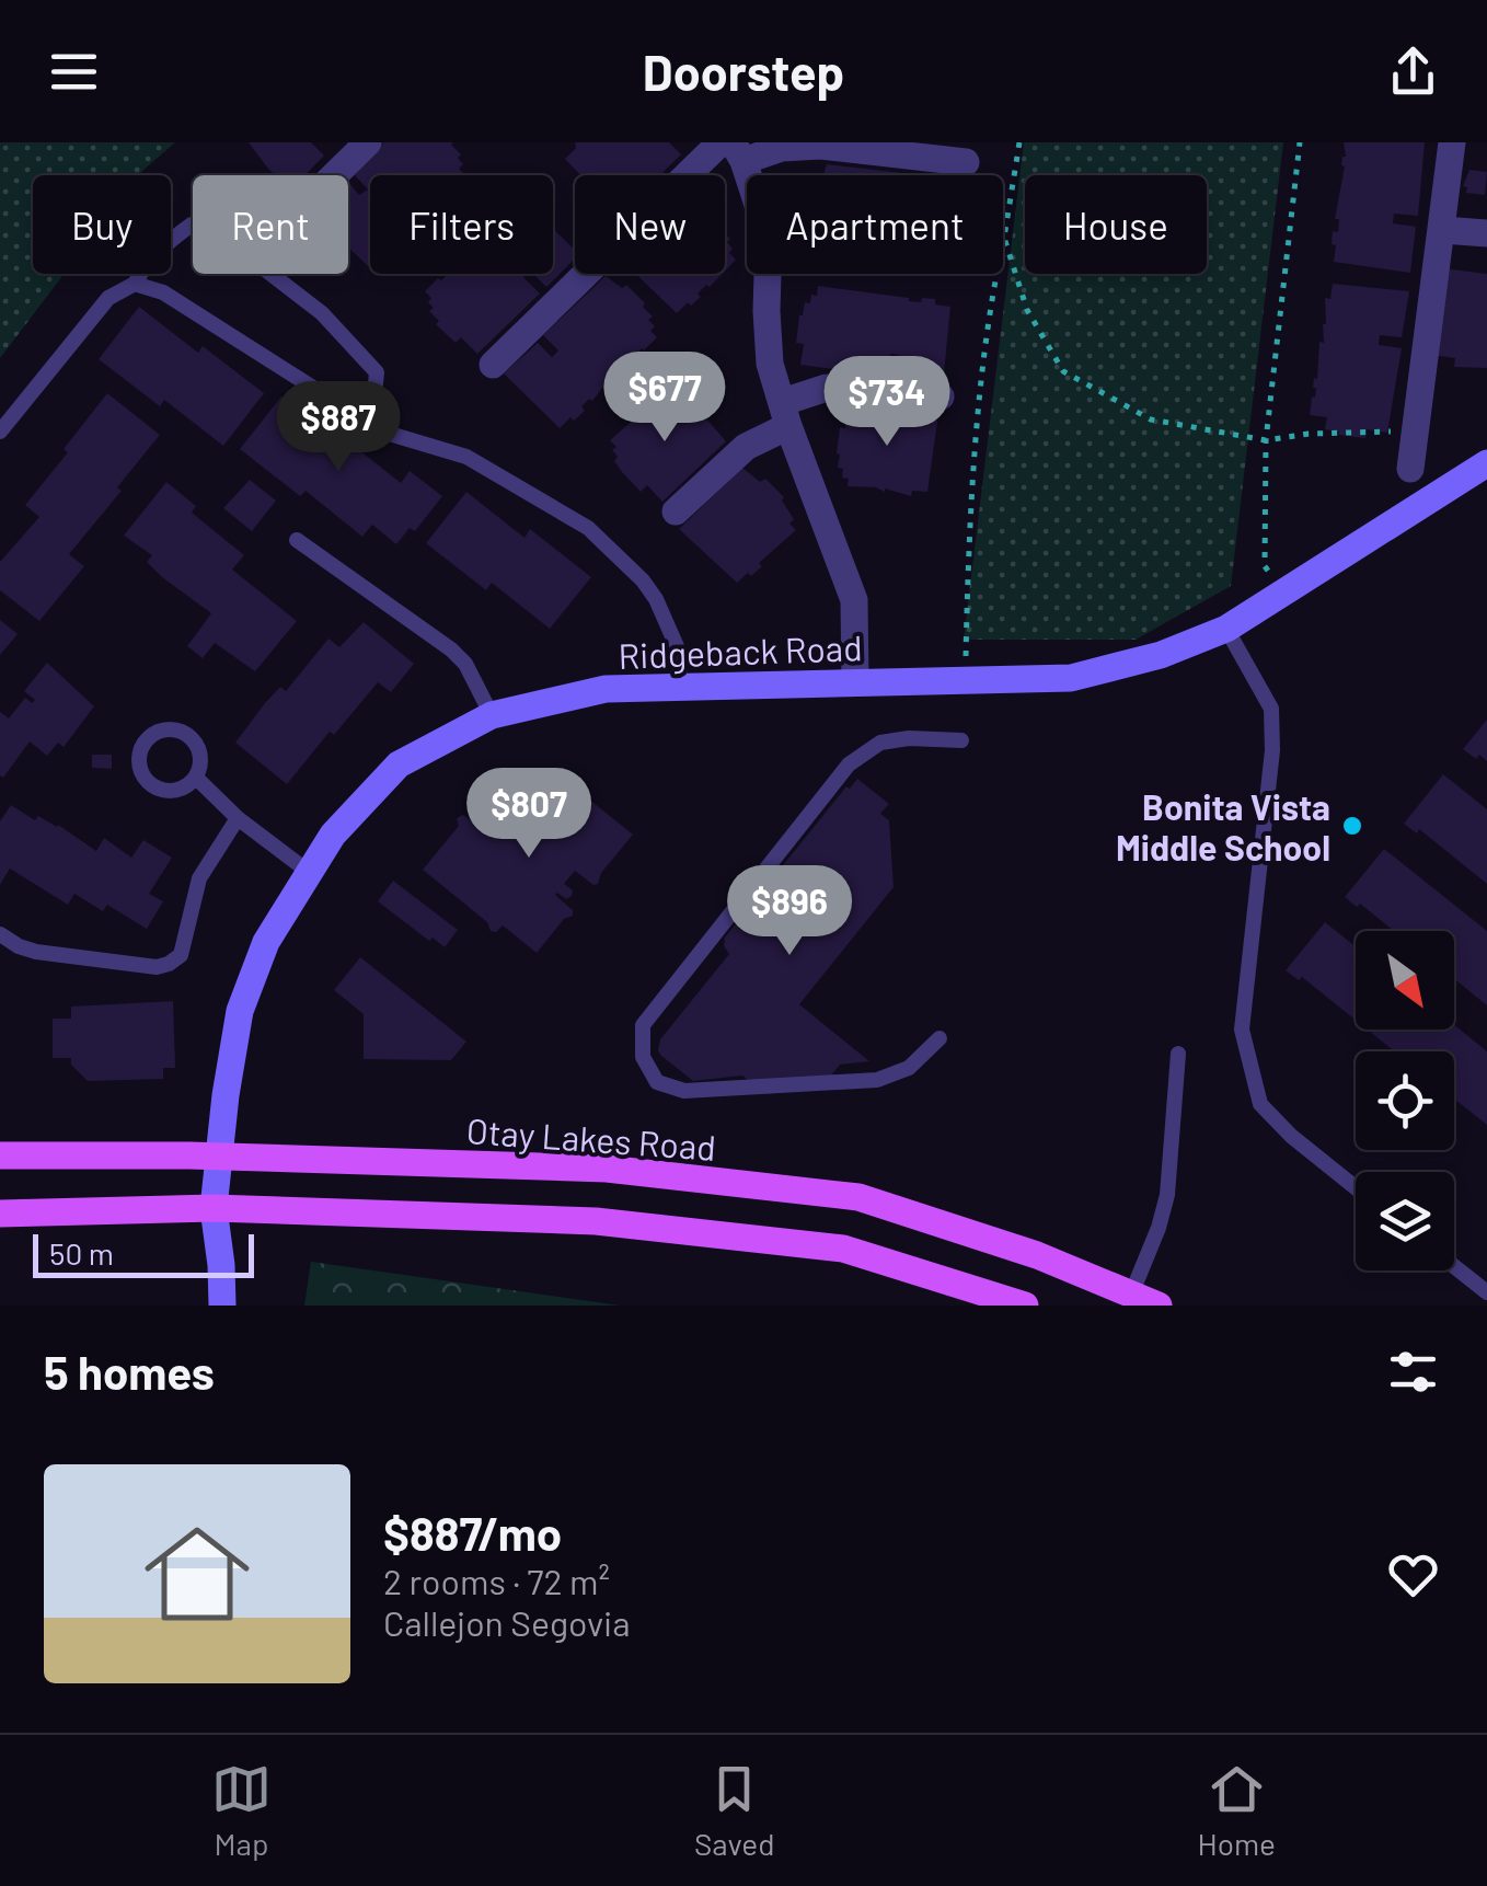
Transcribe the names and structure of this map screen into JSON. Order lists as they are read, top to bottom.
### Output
{
  "streets": {
    "main road": ["Otay Lakes Road"],
    "street": ["Ridgeback Road"]
  },
  "crossings": [
    ["Ridgeback Road", "Otay Lakes Road"]
  ],
  "places": ["Bonita Vista Middle School"],
  "scale_bar": "50 m",
  "north": "bottom right",
  "page": {
    "header": "Doorstep",
    "chip": [
      "Buy",
      "Rent",
      "Filters",
      "New",
      "Apartment",
      "House"
    ],
    "price": [
      "$677",
      "$734",
      "$887",
      "$807",
      "$896"
    ],
    "scale": "50 m",
    "heading": "5 homes",
    "list": [
      {
        "name": "$887/mo",
        "note": "2 rooms · 72 m² · Callejon Segovia"
      }
    ],
    "tabs": ["Map", "Saved", "Home"]
  }
}
